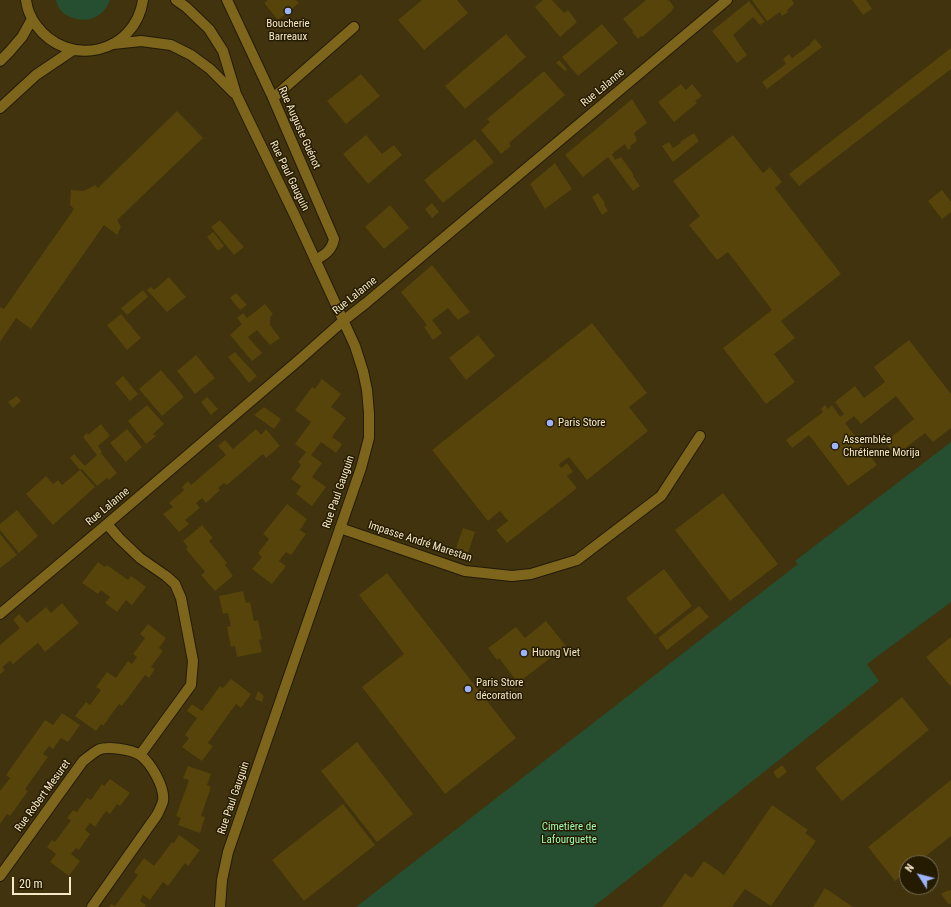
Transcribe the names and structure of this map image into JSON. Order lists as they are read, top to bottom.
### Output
{
  "streets": {
    "street": [
      "Rue Lalanne",
      "Rue Auguste Guénot",
      "Rue Paul Gauguin",
      "Impasse André Marestan",
      "Rue Robert Mesuret"
    ]
  },
  "crossings": [
    ["Rue Lalanne", "Rue Paul Gauguin"],
    ["Rue Auguste Guénot", "Rue Paul Gauguin"],
    ["Rue Paul Gauguin", "Impasse André Marestan"]
  ],
  "parks": ["Cimetière de Lafourguette"],
  "places": [
    "Boucherie Barreaux",
    "Paris Store",
    "Assemblée Chrétienne Morija",
    "Huong Viet",
    "Paris Store décoration"
  ],
  "scale_bar": "20 m",
  "north": "top left"
}
